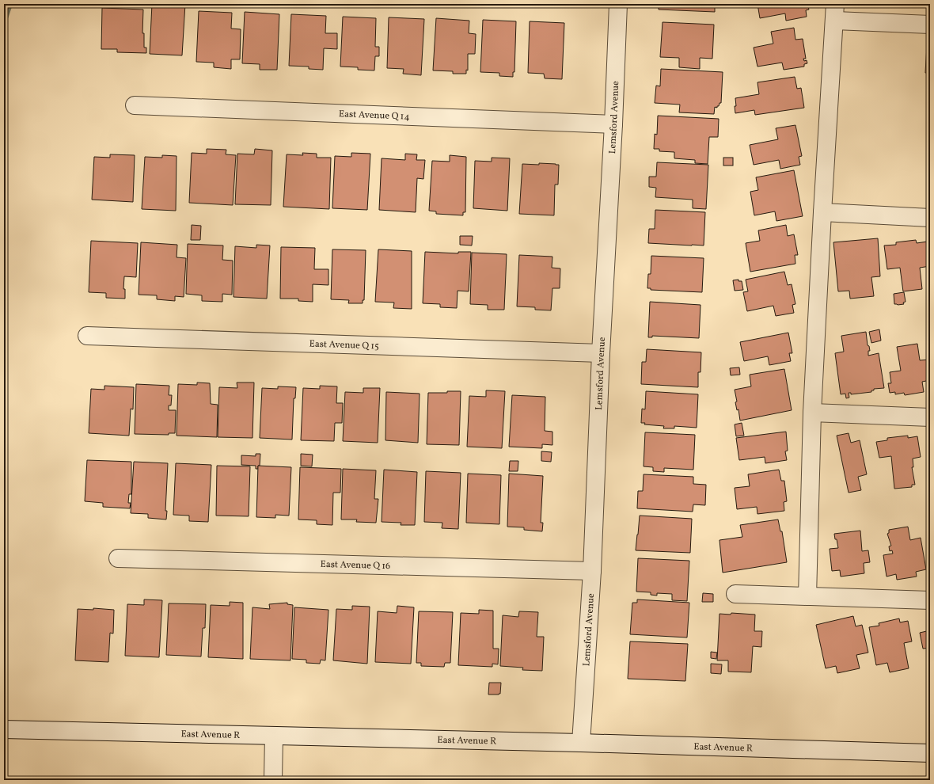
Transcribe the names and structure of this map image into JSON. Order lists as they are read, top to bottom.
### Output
{
  "streets": {
    "street": [
      "East Avenue Q 14",
      "Lemsford Avenue",
      "East Avenue Q 15",
      "East Avenue Q 16",
      "East Avenue R"
    ]
  },
  "crossings": [
    ["East Avenue Q 14", "Lemsford Avenue"],
    ["Lemsford Avenue", "East Avenue Q 15"],
    ["Lemsford Avenue", "East Avenue Q 16"],
    ["Lemsford Avenue", "East Avenue R"]
  ]
}
